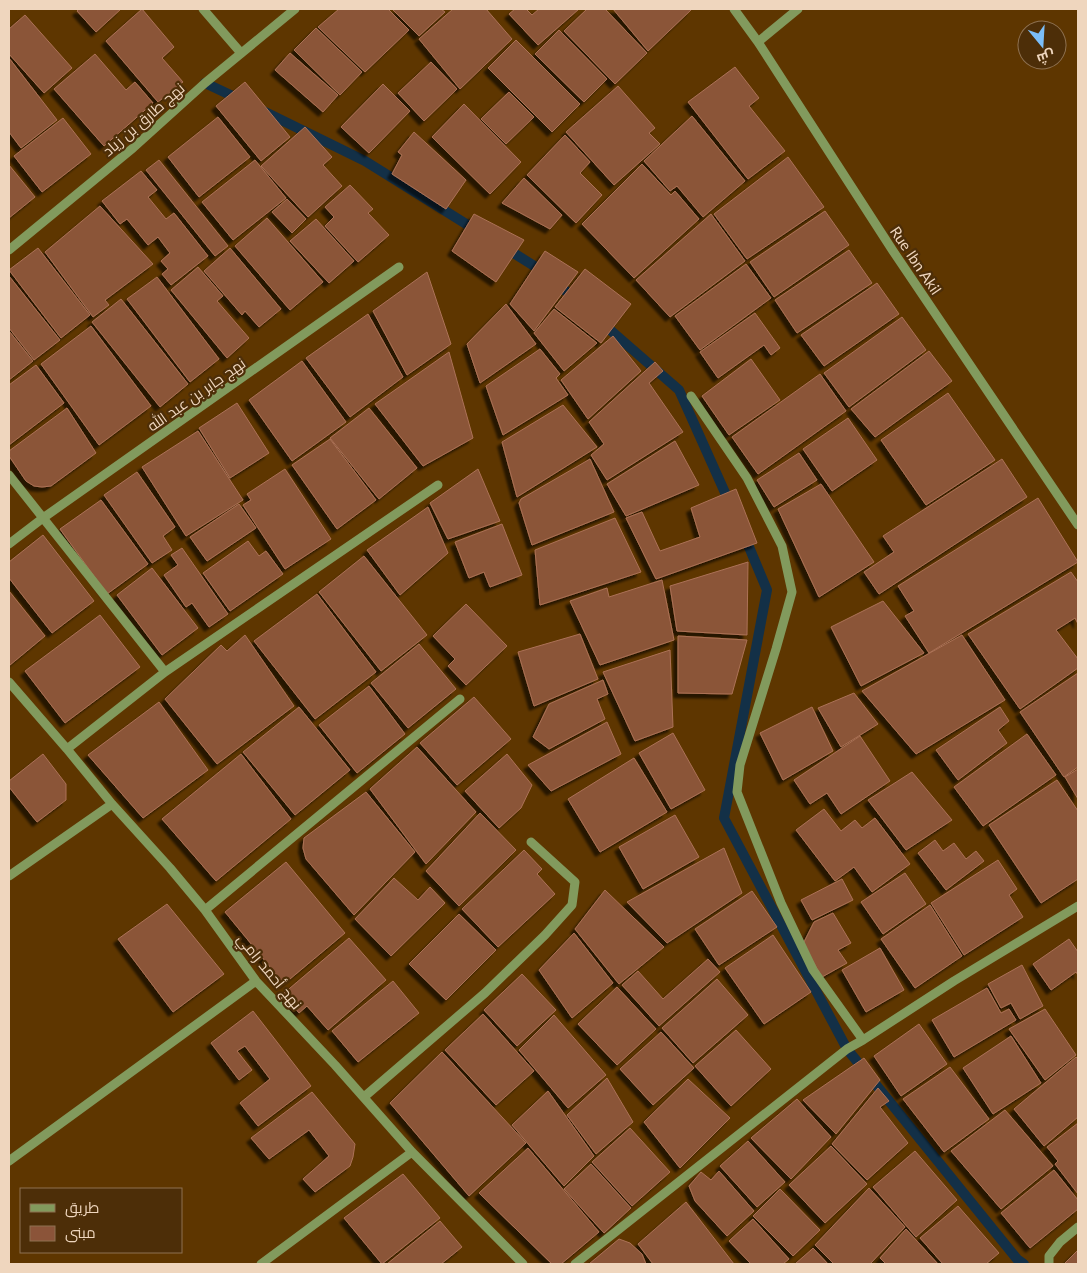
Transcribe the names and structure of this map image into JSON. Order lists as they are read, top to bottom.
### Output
{
  "streets": {
    "street": [
      "نهج طارق بن زياد",
      "Rue Ibn Akil",
      "نهج جابر بن عبد الله",
      "نهج أحمد رامي"
    ]
  },
  "legend": ["طريق", "مبنى"],
  "north": "bottom"
}
